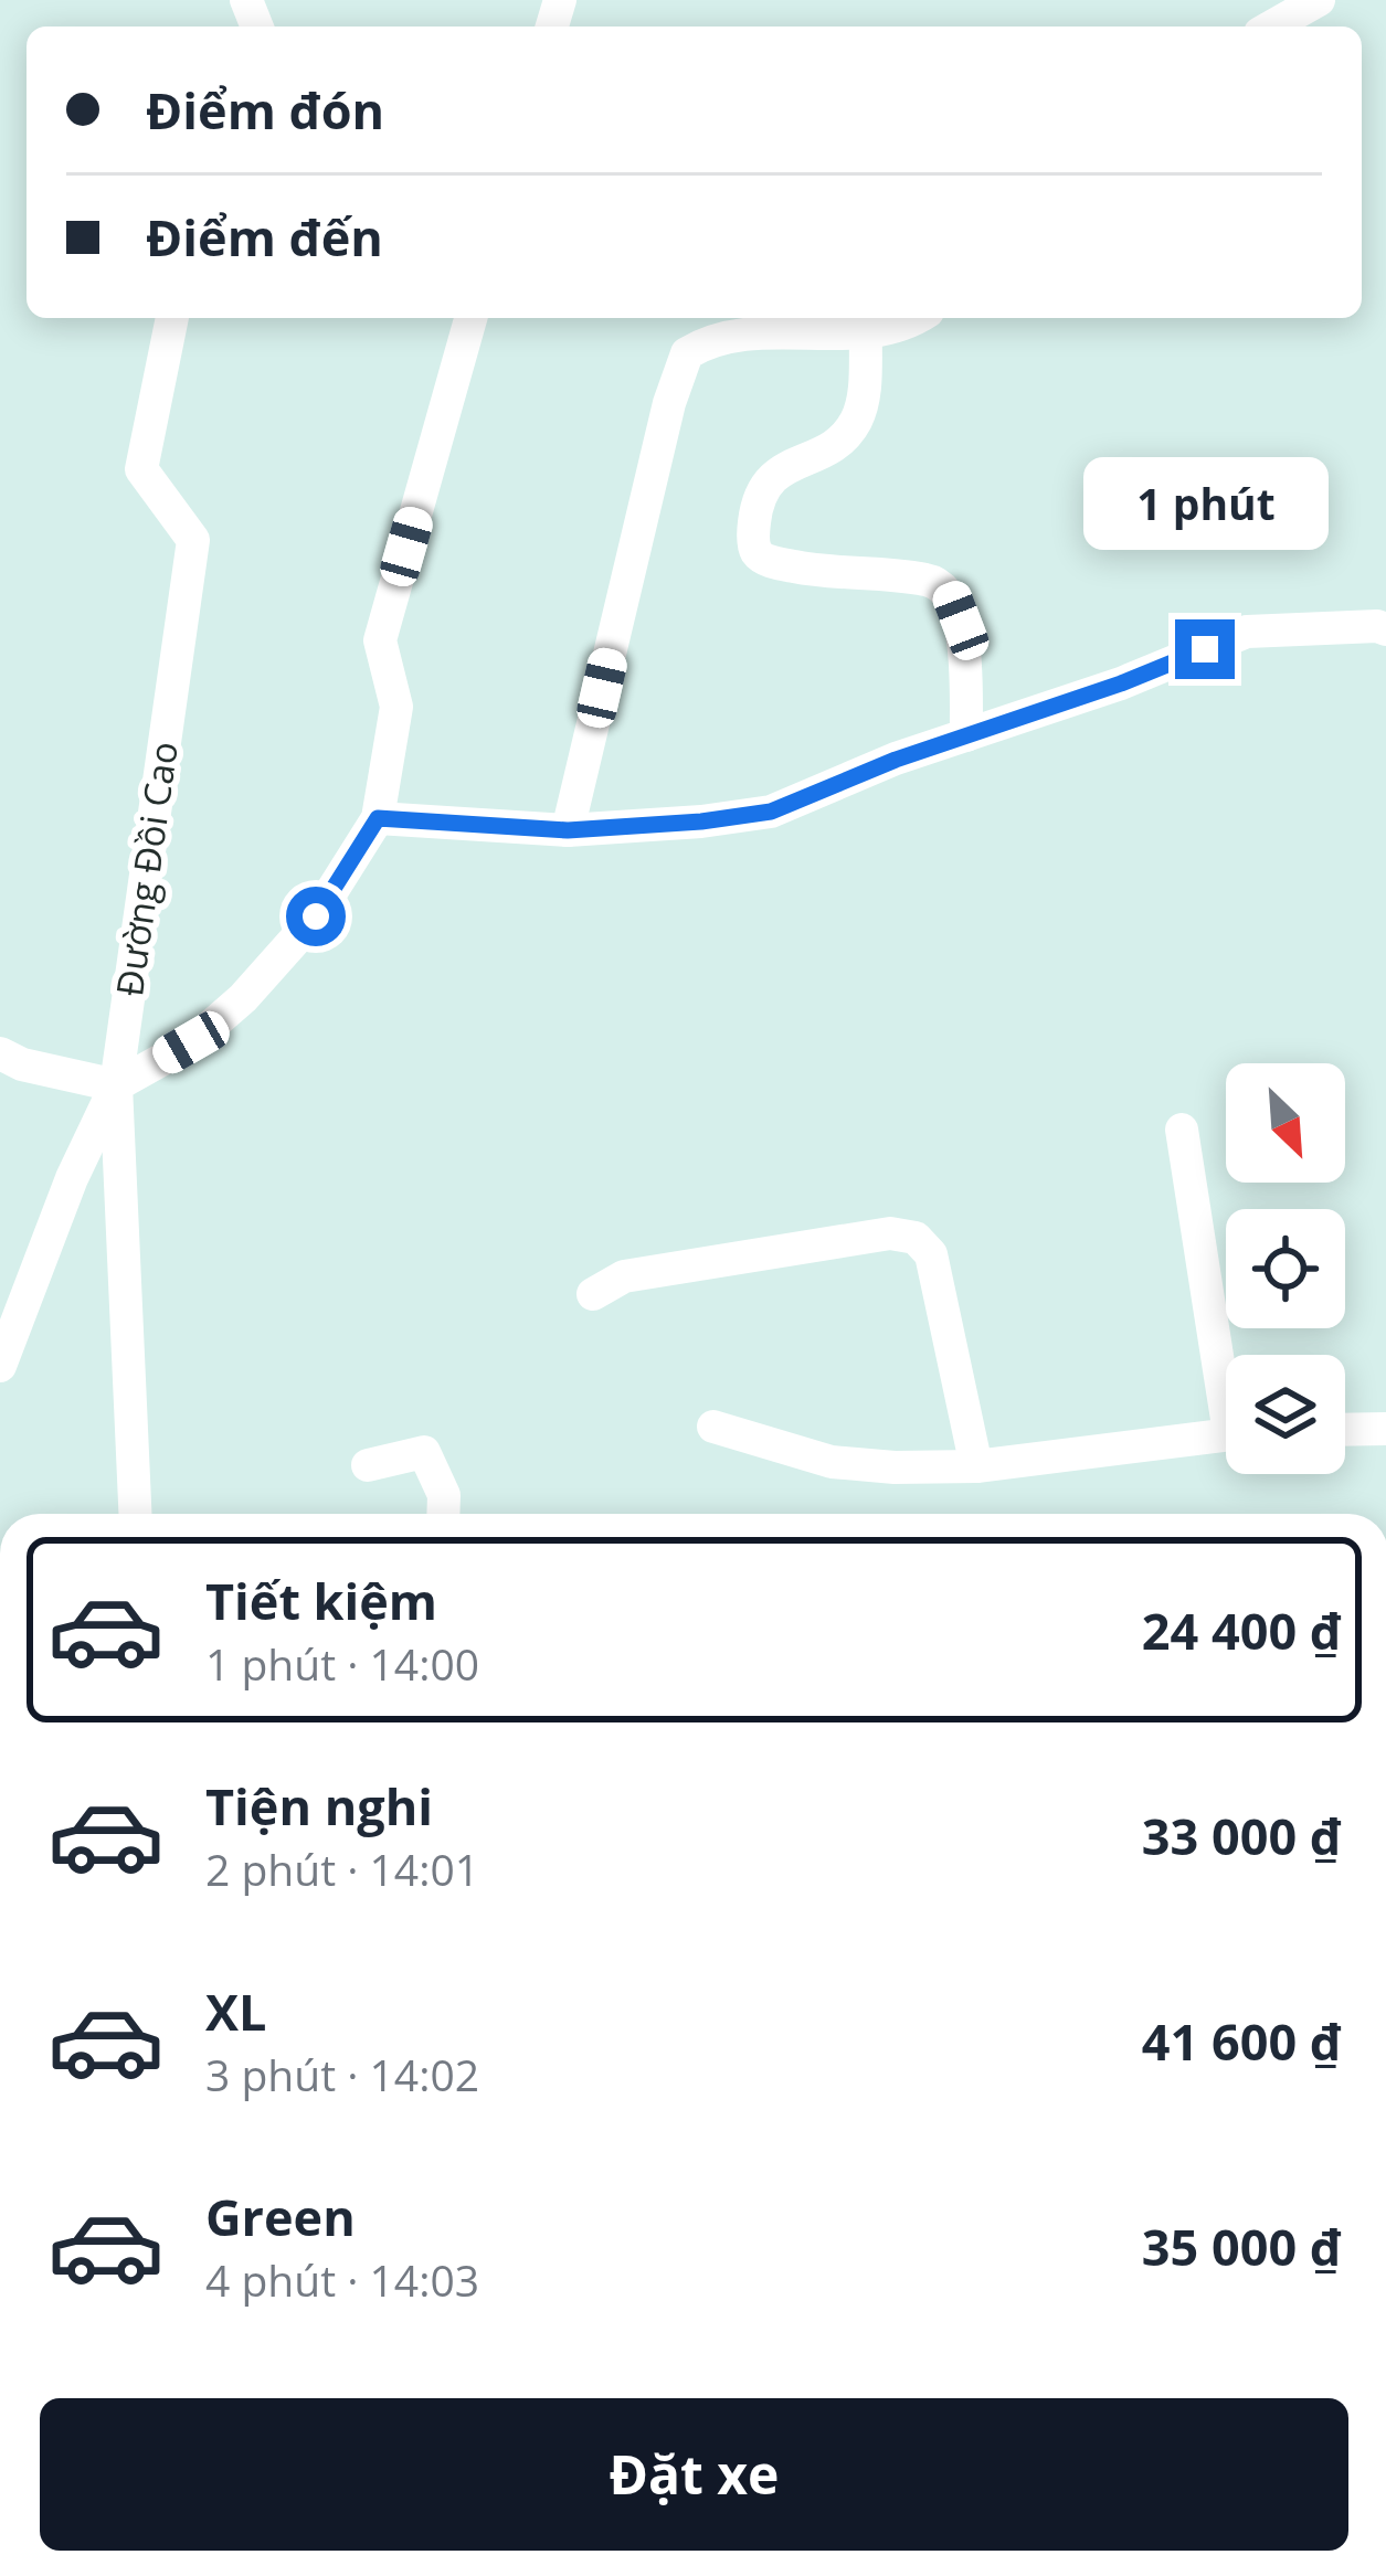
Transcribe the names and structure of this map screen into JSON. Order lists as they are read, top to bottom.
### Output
{
  "streets": {
    "street": ["Đường Đồi Cao"]
  },
  "north": "bottom right",
  "page": {
    "banner": ["Điểm đón", "Điểm đến"],
    "bubble": "1 phút",
    "list": [
      {
        "name": "Tiết kiệm",
        "note": "1 phút · 14:00",
        "value": "24 400 ₫"
      },
      {
        "name": "Tiện nghi",
        "note": "2 phút · 14:01",
        "value": "33 000 ₫"
      },
      {
        "name": "XL",
        "note": "3 phút · 14:02",
        "value": "41 600 ₫"
      },
      {
        "name": "Green",
        "note": "4 phút · 14:03",
        "value": "35 000 ₫"
      }
    ],
    "buttons": "Đặt xe"
  }
}
